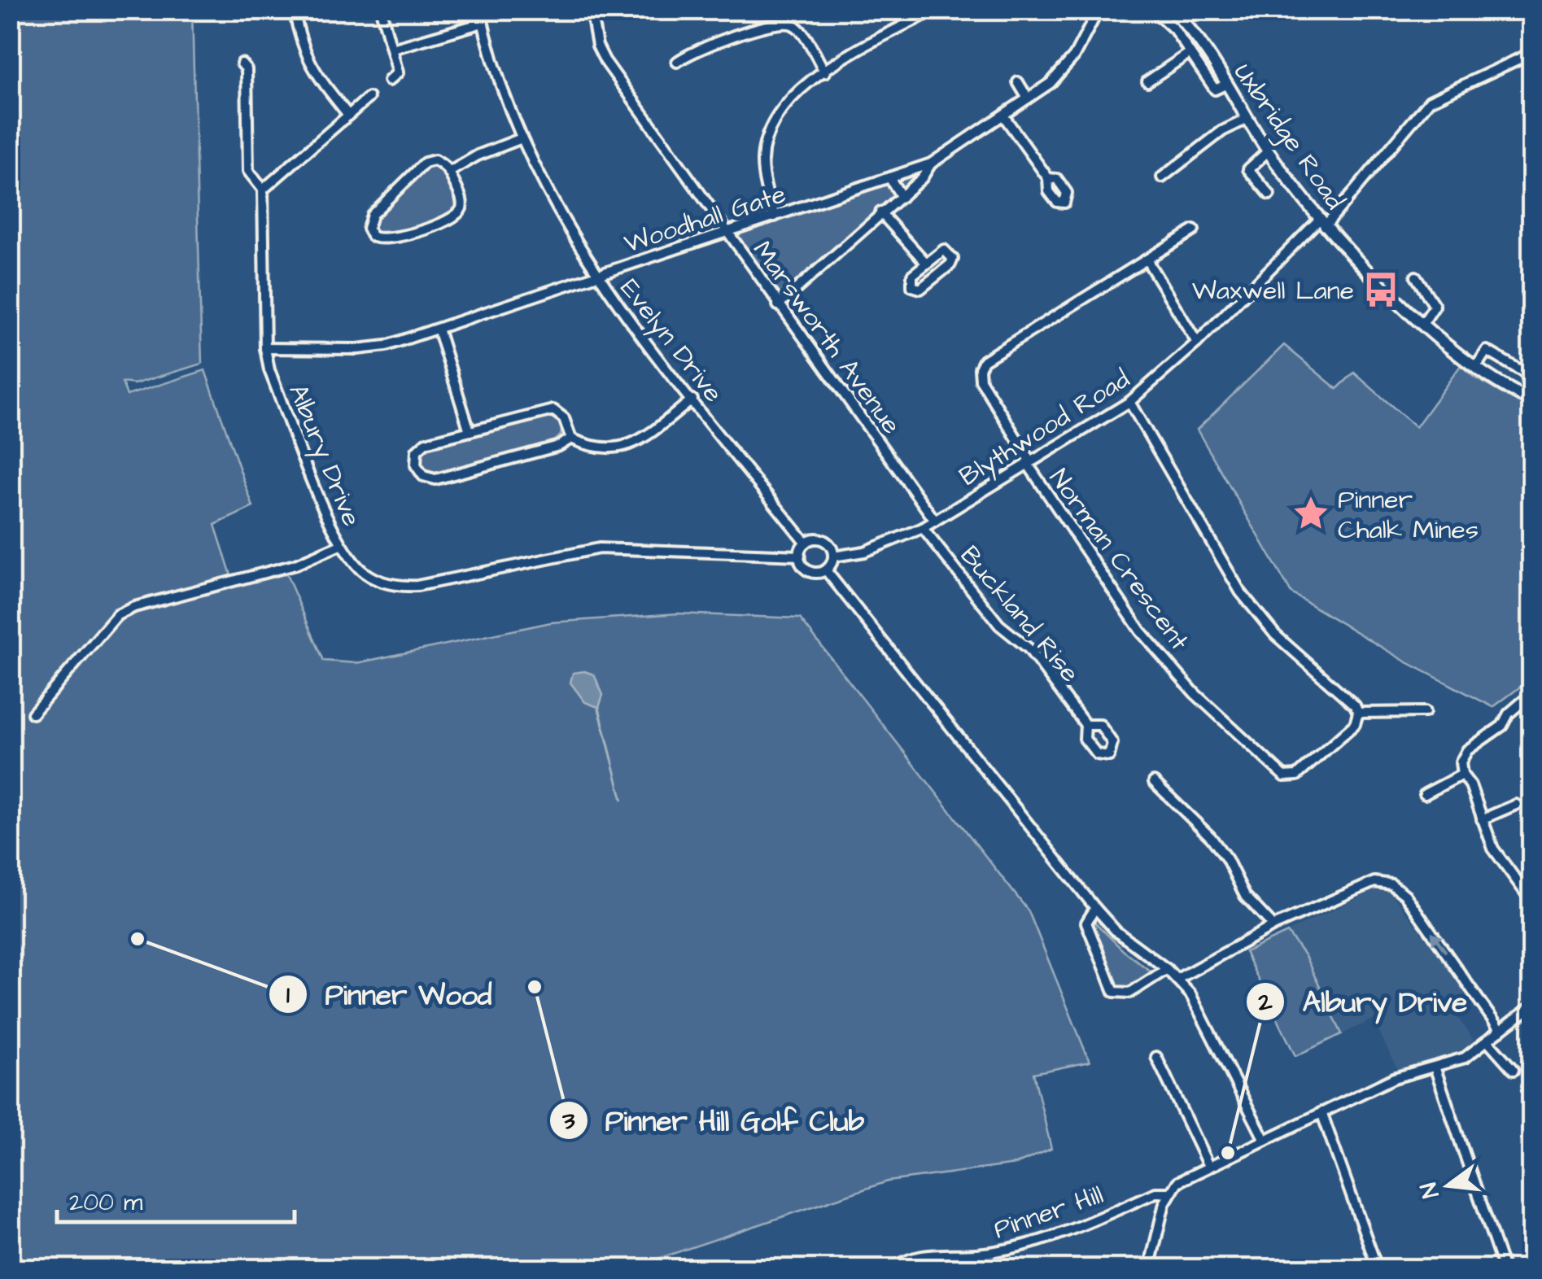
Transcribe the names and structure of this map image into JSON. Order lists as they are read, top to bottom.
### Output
{
  "streets": {
    "main road": ["Uxbridge Road"],
    "street": [
      "Woodhall Gate",
      "Marsworth Avenue",
      "Evelyn Drive",
      "Blythwood Road",
      "Albury Drive",
      "Norman Crescent",
      "Buckland Rise",
      "Pinner Hill"
    ]
  },
  "crossings": [
    ["Uxbridge Road", "Blythwood Road"],
    ["Woodhall Gate", "Marsworth Avenue"],
    ["Woodhall Gate", "Evelyn Drive"],
    ["Woodhall Gate", "Albury Drive"],
    ["Marsworth Avenue", "Blythwood Road"],
    ["Evelyn Drive", "Blythwood Road"],
    ["Evelyn Drive", "Albury Drive"],
    ["Blythwood Road", "Albury Drive"],
    ["Blythwood Road", "Norman Crescent"],
    ["Blythwood Road", "Buckland Rise"]
  ],
  "places": {
    "bus stop": ["Waxwell Lane"],
    "place": ["Pinner Chalk Mines"],
    "other": ["Pinner Wood", "Pinner Hill Golf Club", "Albury Drive"]
  },
  "scale_bar": "200 m",
  "north": "left"
}
